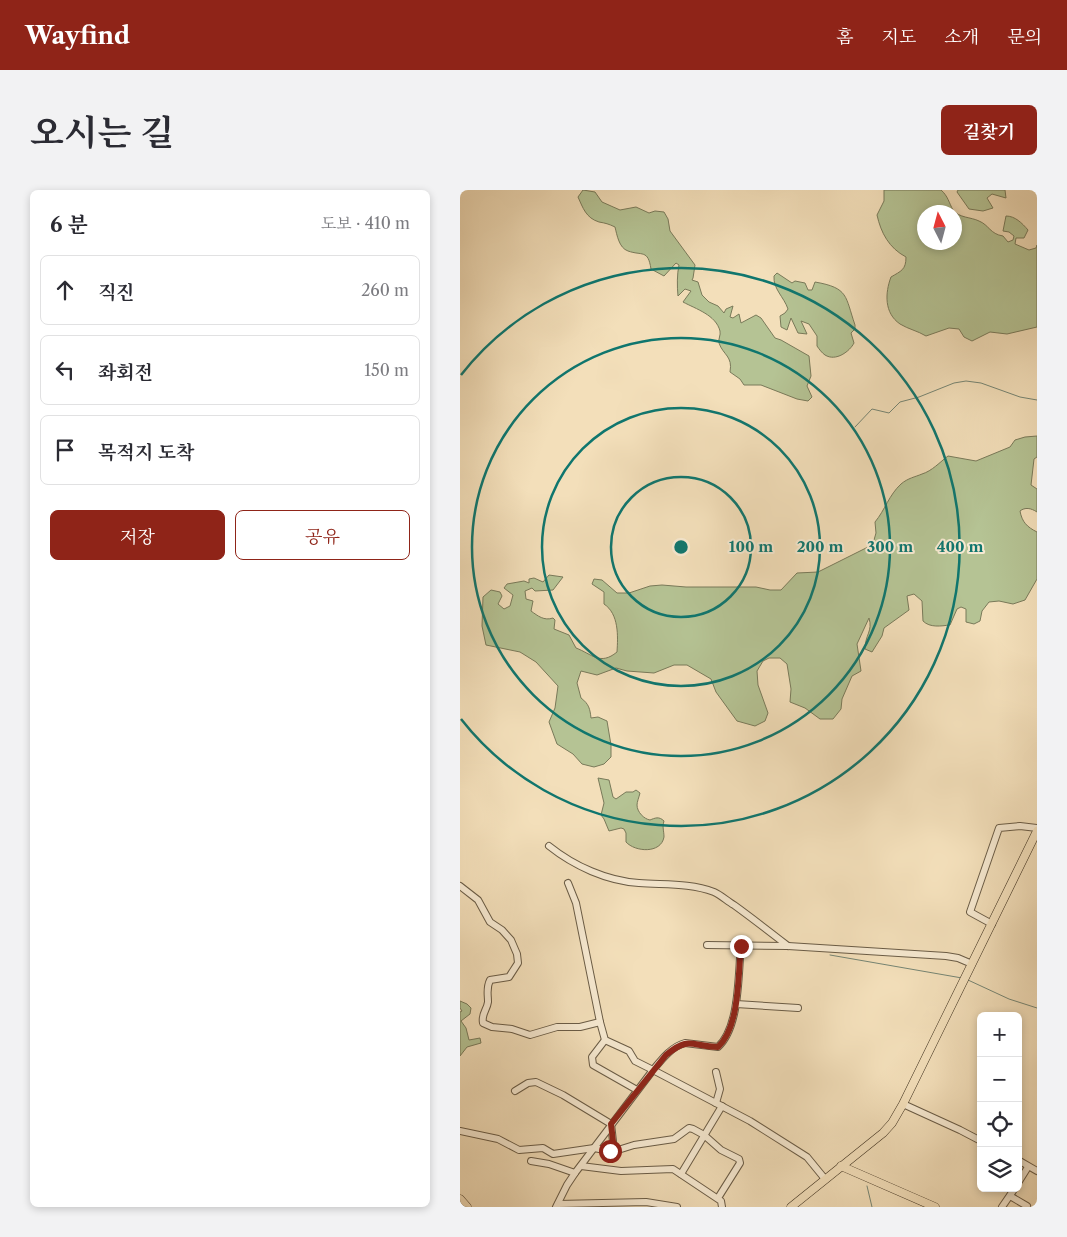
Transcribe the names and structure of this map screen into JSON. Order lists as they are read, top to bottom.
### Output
{
  "north": "top",
  "page": {
    "header": "Wayfind",
    "nav": [
      "홈",
      "지도",
      "소개",
      "문의"
    ],
    "title": "오시는 길",
    "buttons": [
      "길찾기",
      ["저장", "공유"]
    ],
    "heading": ["6 분", "도보 · 410 m"],
    "list": [
      ["직진", "260 m"],
      ["좌회전", "150 m"],
      "목적지 도착"
    ],
    "map_buttons": ["+", "−"]
  },
  "rings": [
    "100 m",
    "200 m",
    "300 m",
    "400 m"
  ]
}
